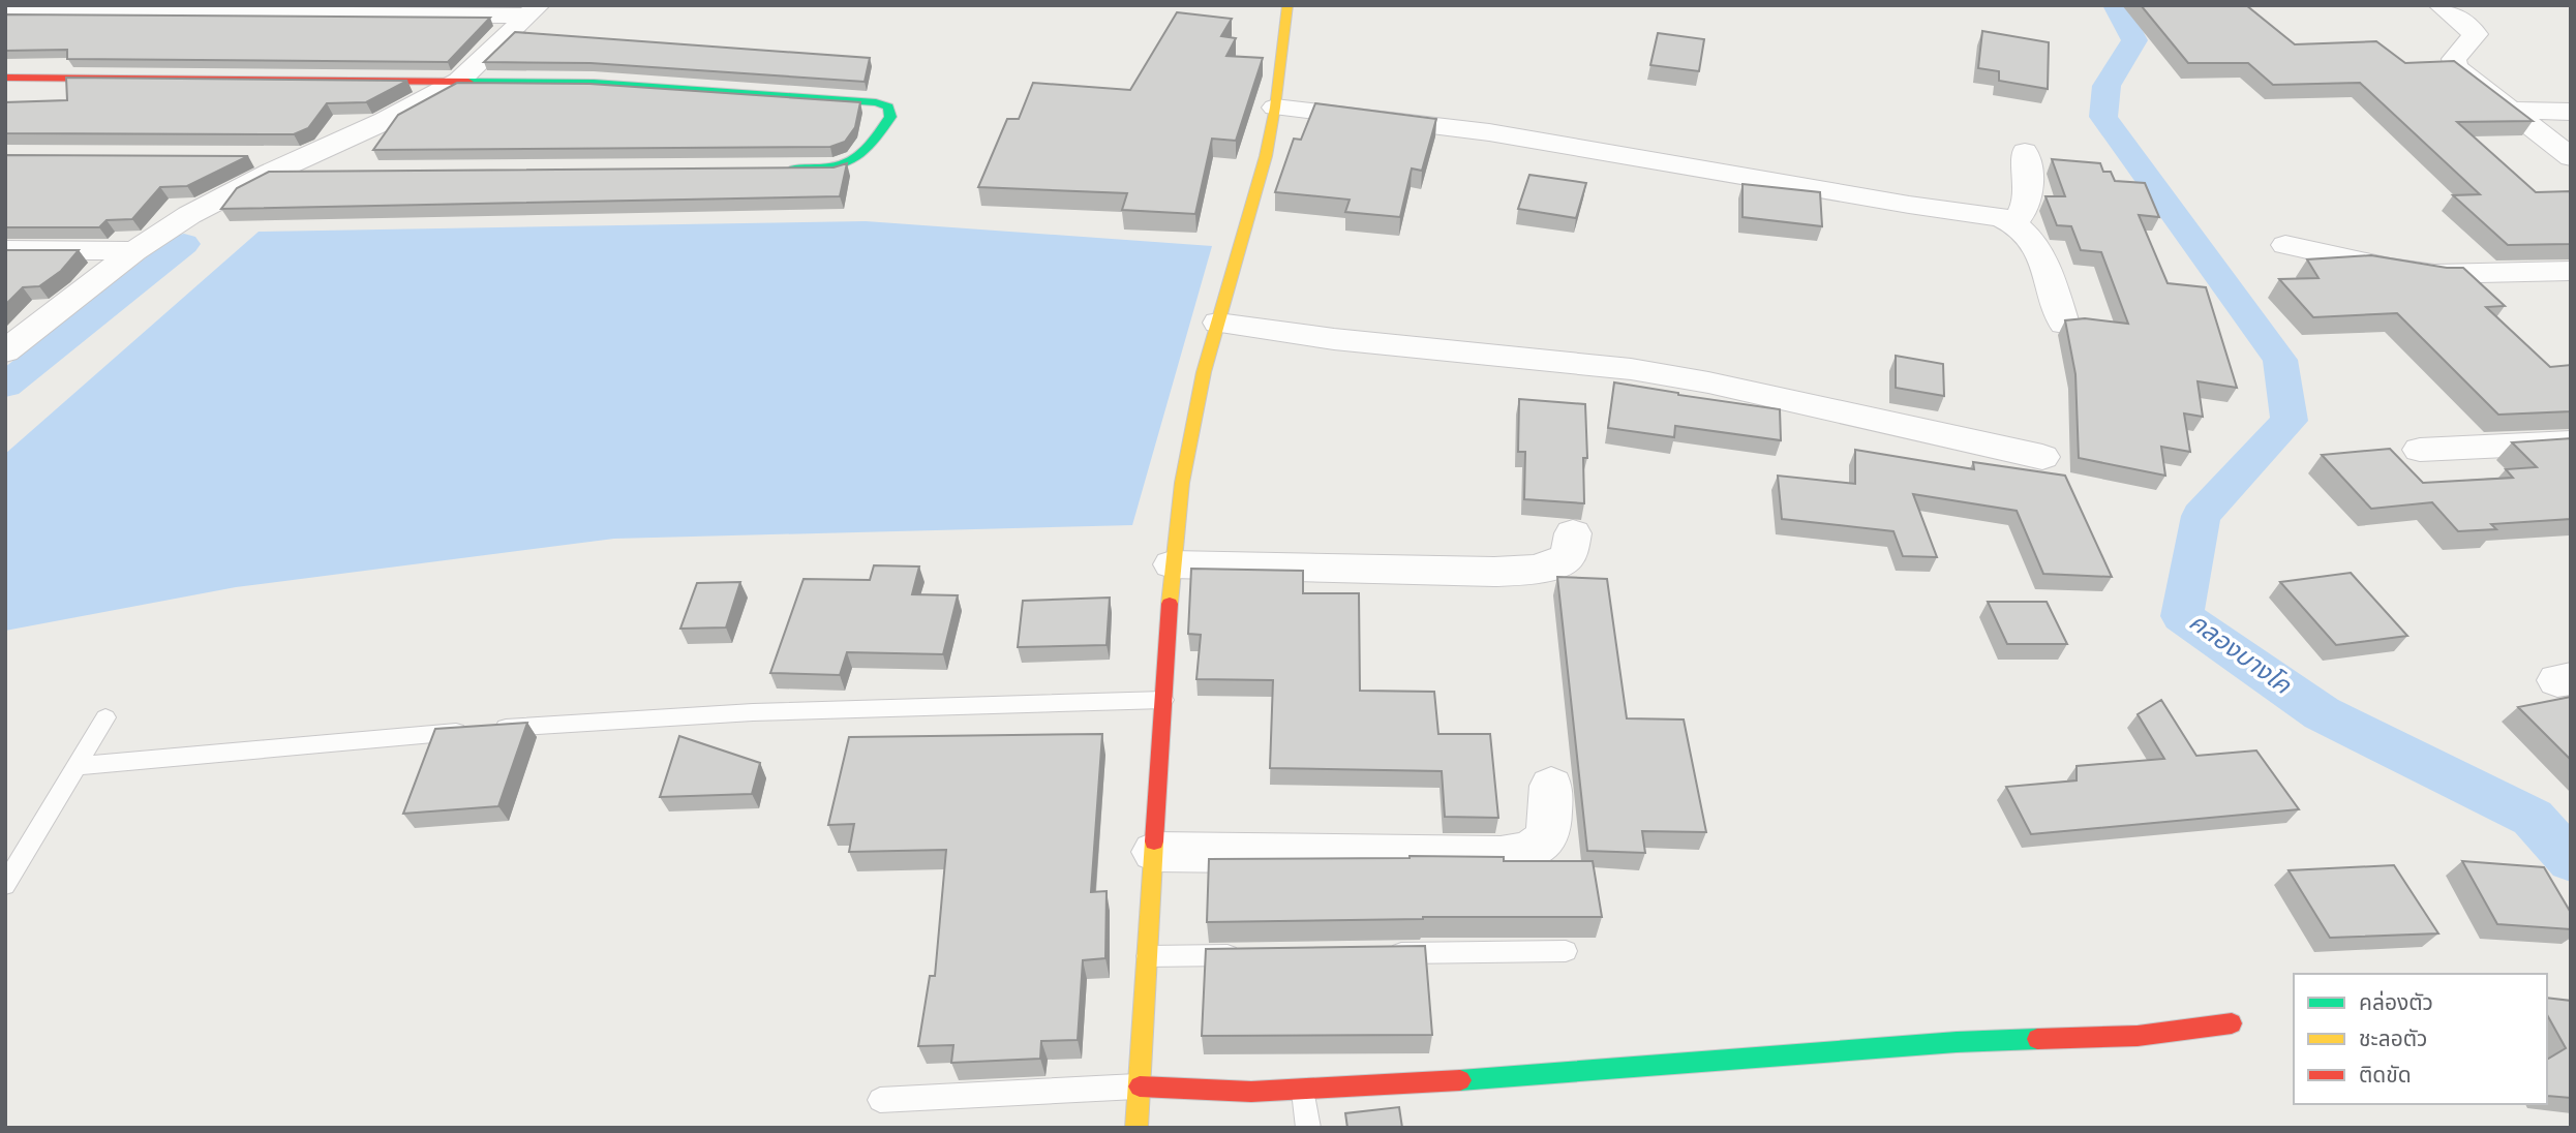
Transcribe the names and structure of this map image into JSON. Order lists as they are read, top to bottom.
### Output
{
  "water": ["คลองบางโค"],
  "legend": ["คล่องตัว", "ชะลอตัว", "ติดขัด"]
}
